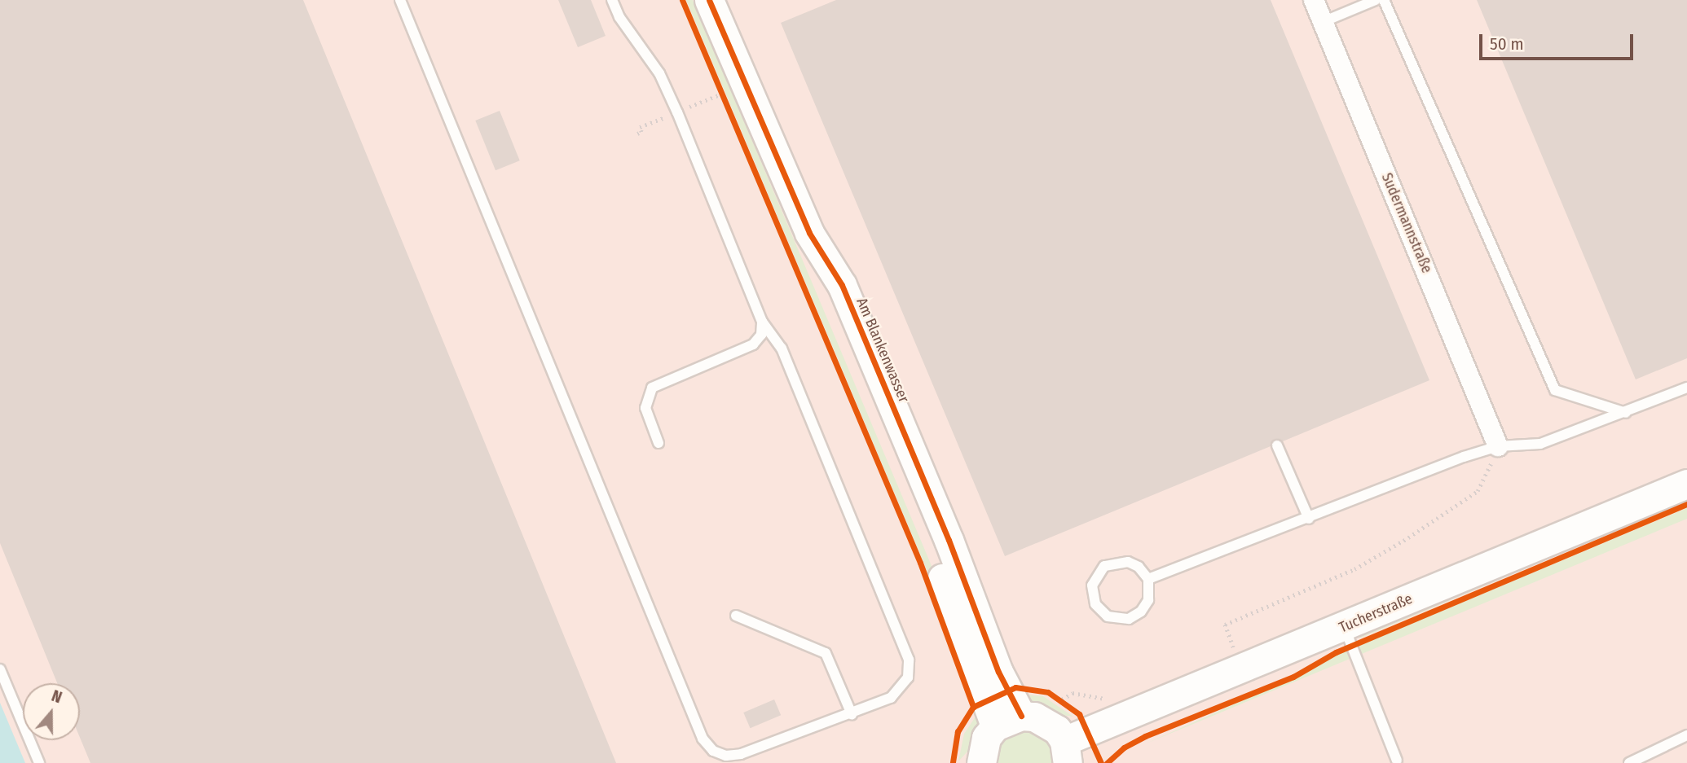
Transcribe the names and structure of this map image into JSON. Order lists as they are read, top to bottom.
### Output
{
  "streets": {
    "street": ["Sudermannstraße", "Am Blankenwasser", "Tucherstraße"]
  },
  "crossings": [
    ["Am Blankenwasser", "Tucherstraße"]
  ],
  "scale_bar": "50 m",
  "north": "top"
}
